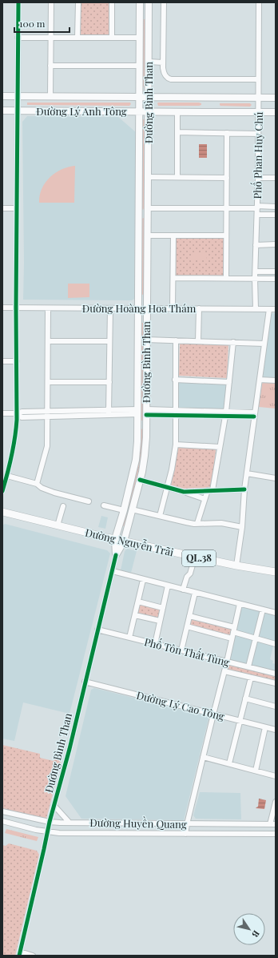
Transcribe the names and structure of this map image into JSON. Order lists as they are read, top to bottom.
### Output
{
  "streets": {
    "highway": ["Đường Nguyễn Trãi", "QL.38"],
    "main road": ["Đường Bình Than", "Đường Lý Anh Tông"],
    "street": [
      "Phố Phan Huy Chú",
      "Đường Hoàng Hoa Thám",
      "Phố Tôn Thất Tùng",
      "Đường Lý Cao Tông",
      "Đường Huyền Quang"
    ]
  },
  "crossings": [
    ["Đường Bình Than", "Đường Lý Anh Tông"],
    ["Đường Bình Than", "Đường Hoàng Hoa Thám"],
    ["Đường Bình Than", "Đường Nguyễn Trãi"],
    ["Đường Bình Than", "Phố Tôn Thất Tùng"],
    ["Đường Bình Than", "Đường Lý Cao Tông"],
    ["Đường Bình Than", "Đường Huyền Quang"],
    ["Đường Lý Anh Tông", "Phố Phan Huy Chú"],
    ["Phố Phan Huy Chú", "Đường Hoàng Hoa Thám"]
  ],
  "scale_bar": "100 m",
  "north": "bottom right"
}
